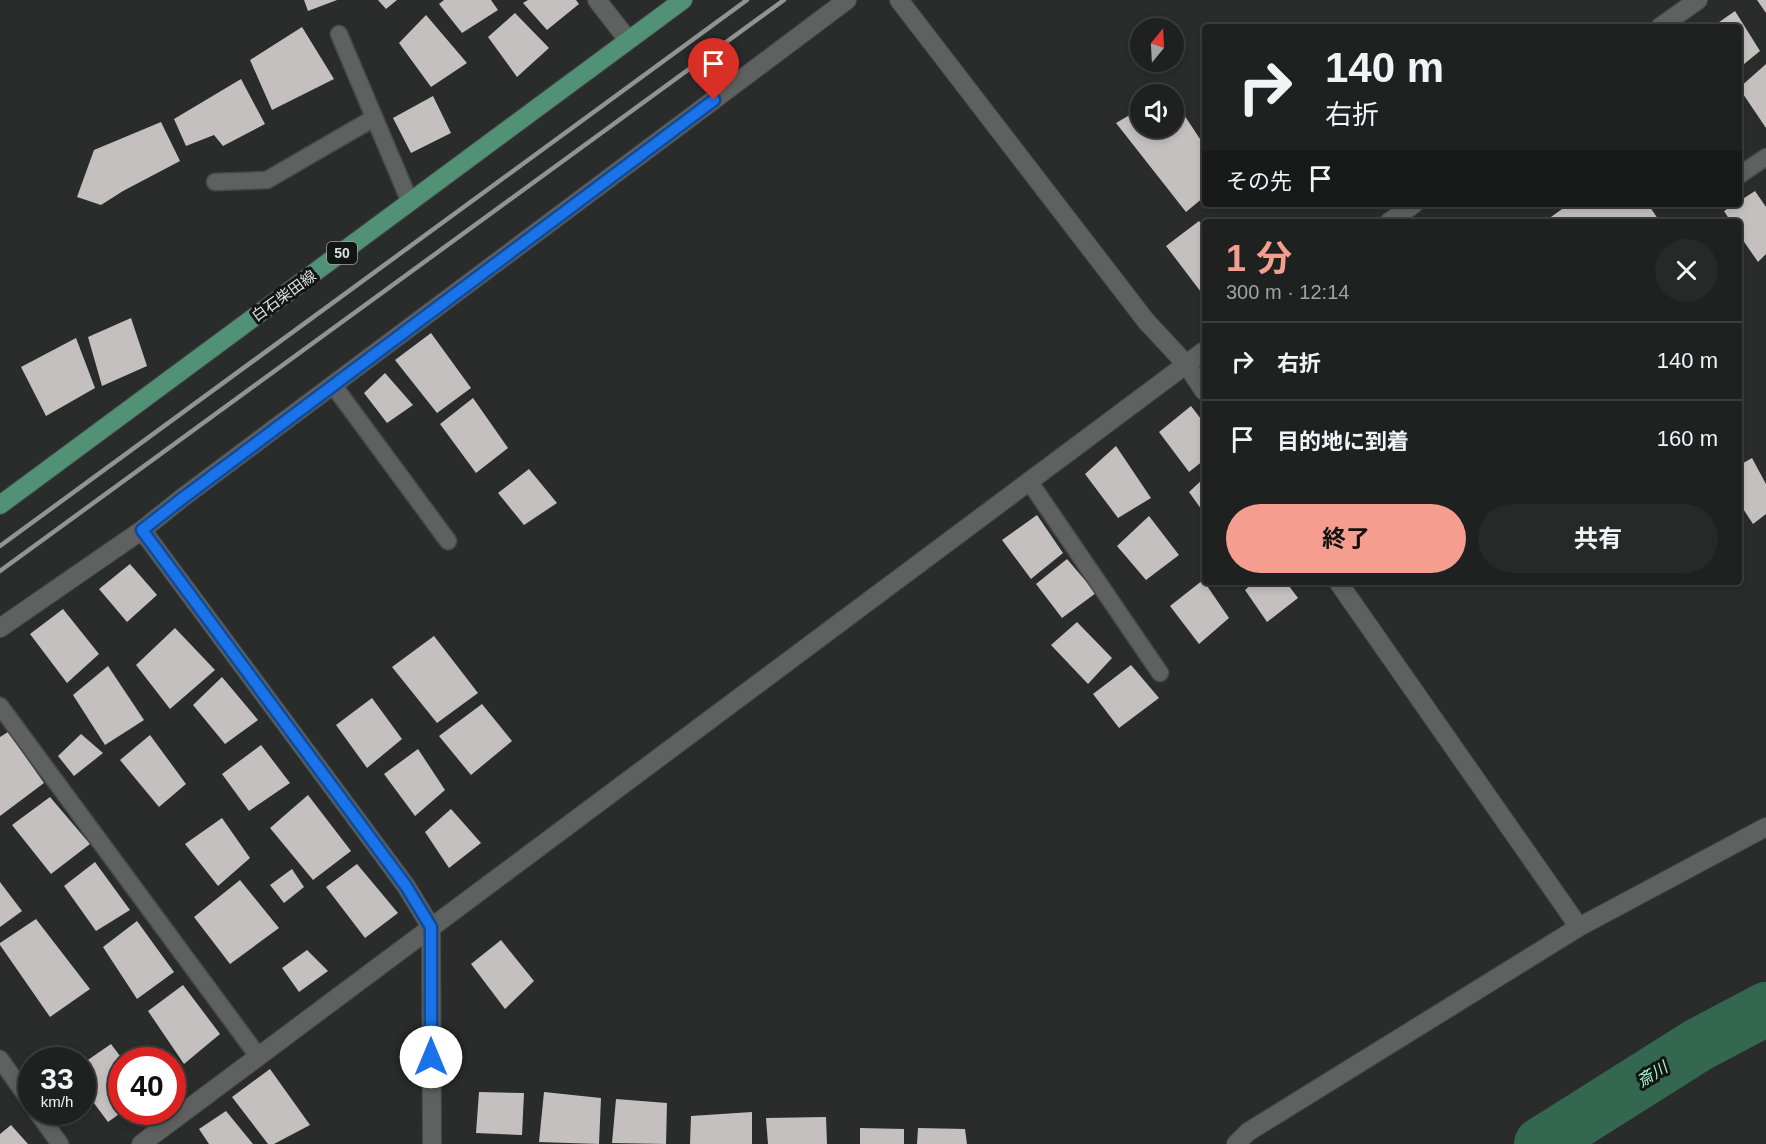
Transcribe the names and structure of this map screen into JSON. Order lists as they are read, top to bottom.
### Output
{
  "streets": {
    "main road": ["50", "白石柴田線"]
  },
  "water": ["斎川"],
  "north": "top",
  "page": {
    "turn": ["140 m", "右折"],
    "then": "その先",
    "heading": ["1 分", "300 m · 12:14"],
    "list": [
      {
        "name": "右折",
        "value": "140 m"
      },
      {
        "name": "目的地に到着",
        "value": "160 m"
      }
    ],
    "buttons": ["終了", "共有"],
    "speed": "33 km/h",
    "limit": "40"
  }
}
